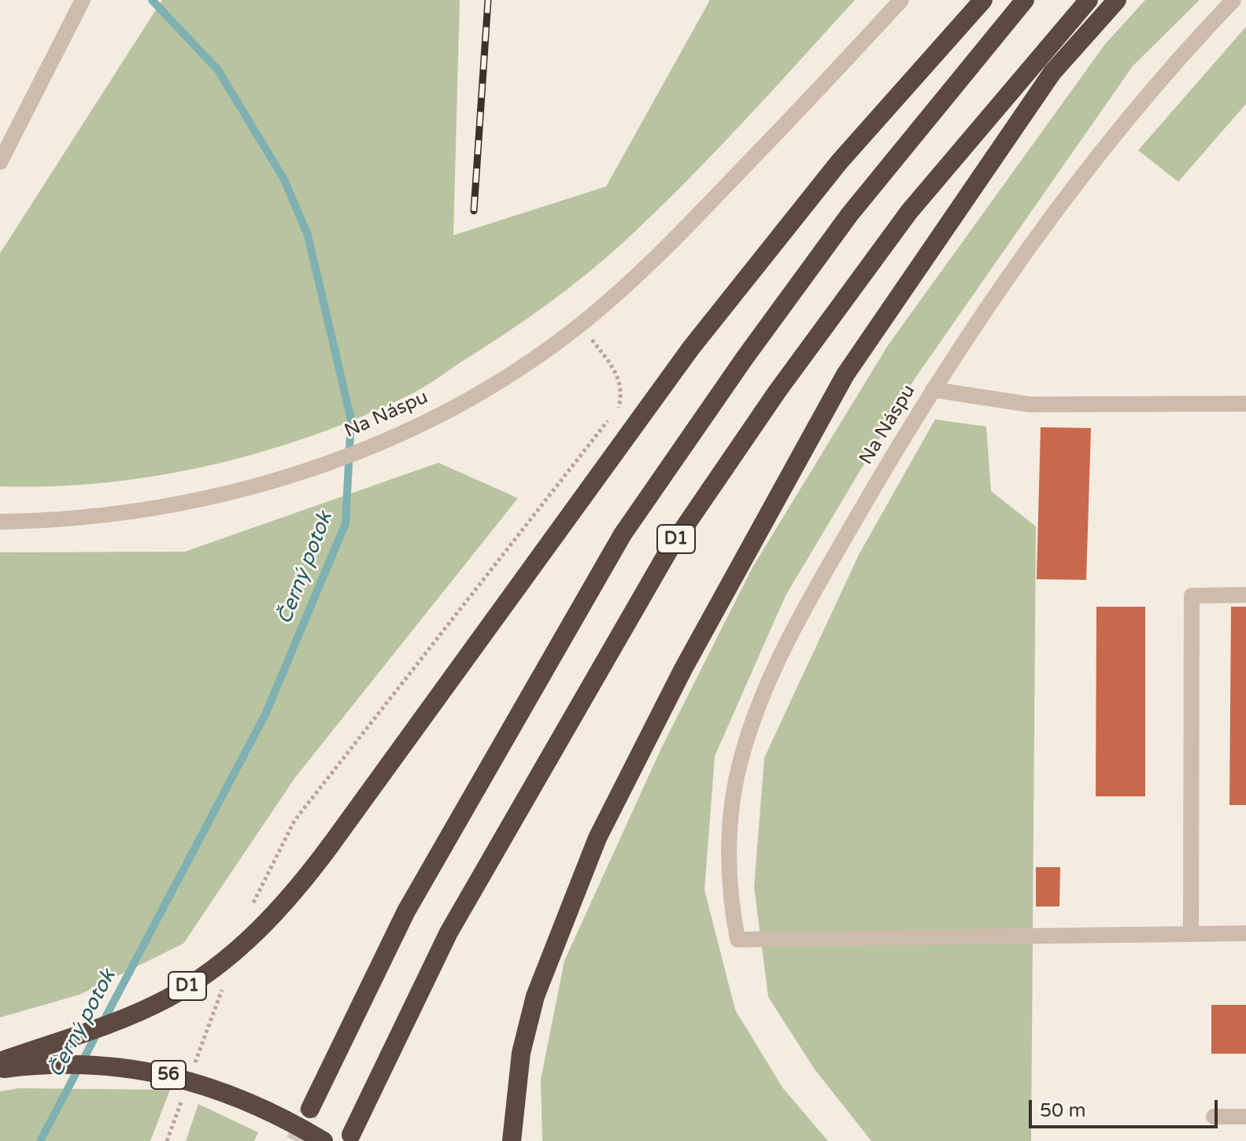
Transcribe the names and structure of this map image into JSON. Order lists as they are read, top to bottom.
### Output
{
  "streets": {
    "highway": ["D1", "56"],
    "street": ["Na Náspu"]
  },
  "water": ["Černý potok"],
  "scale_bar": "50 m"
}
